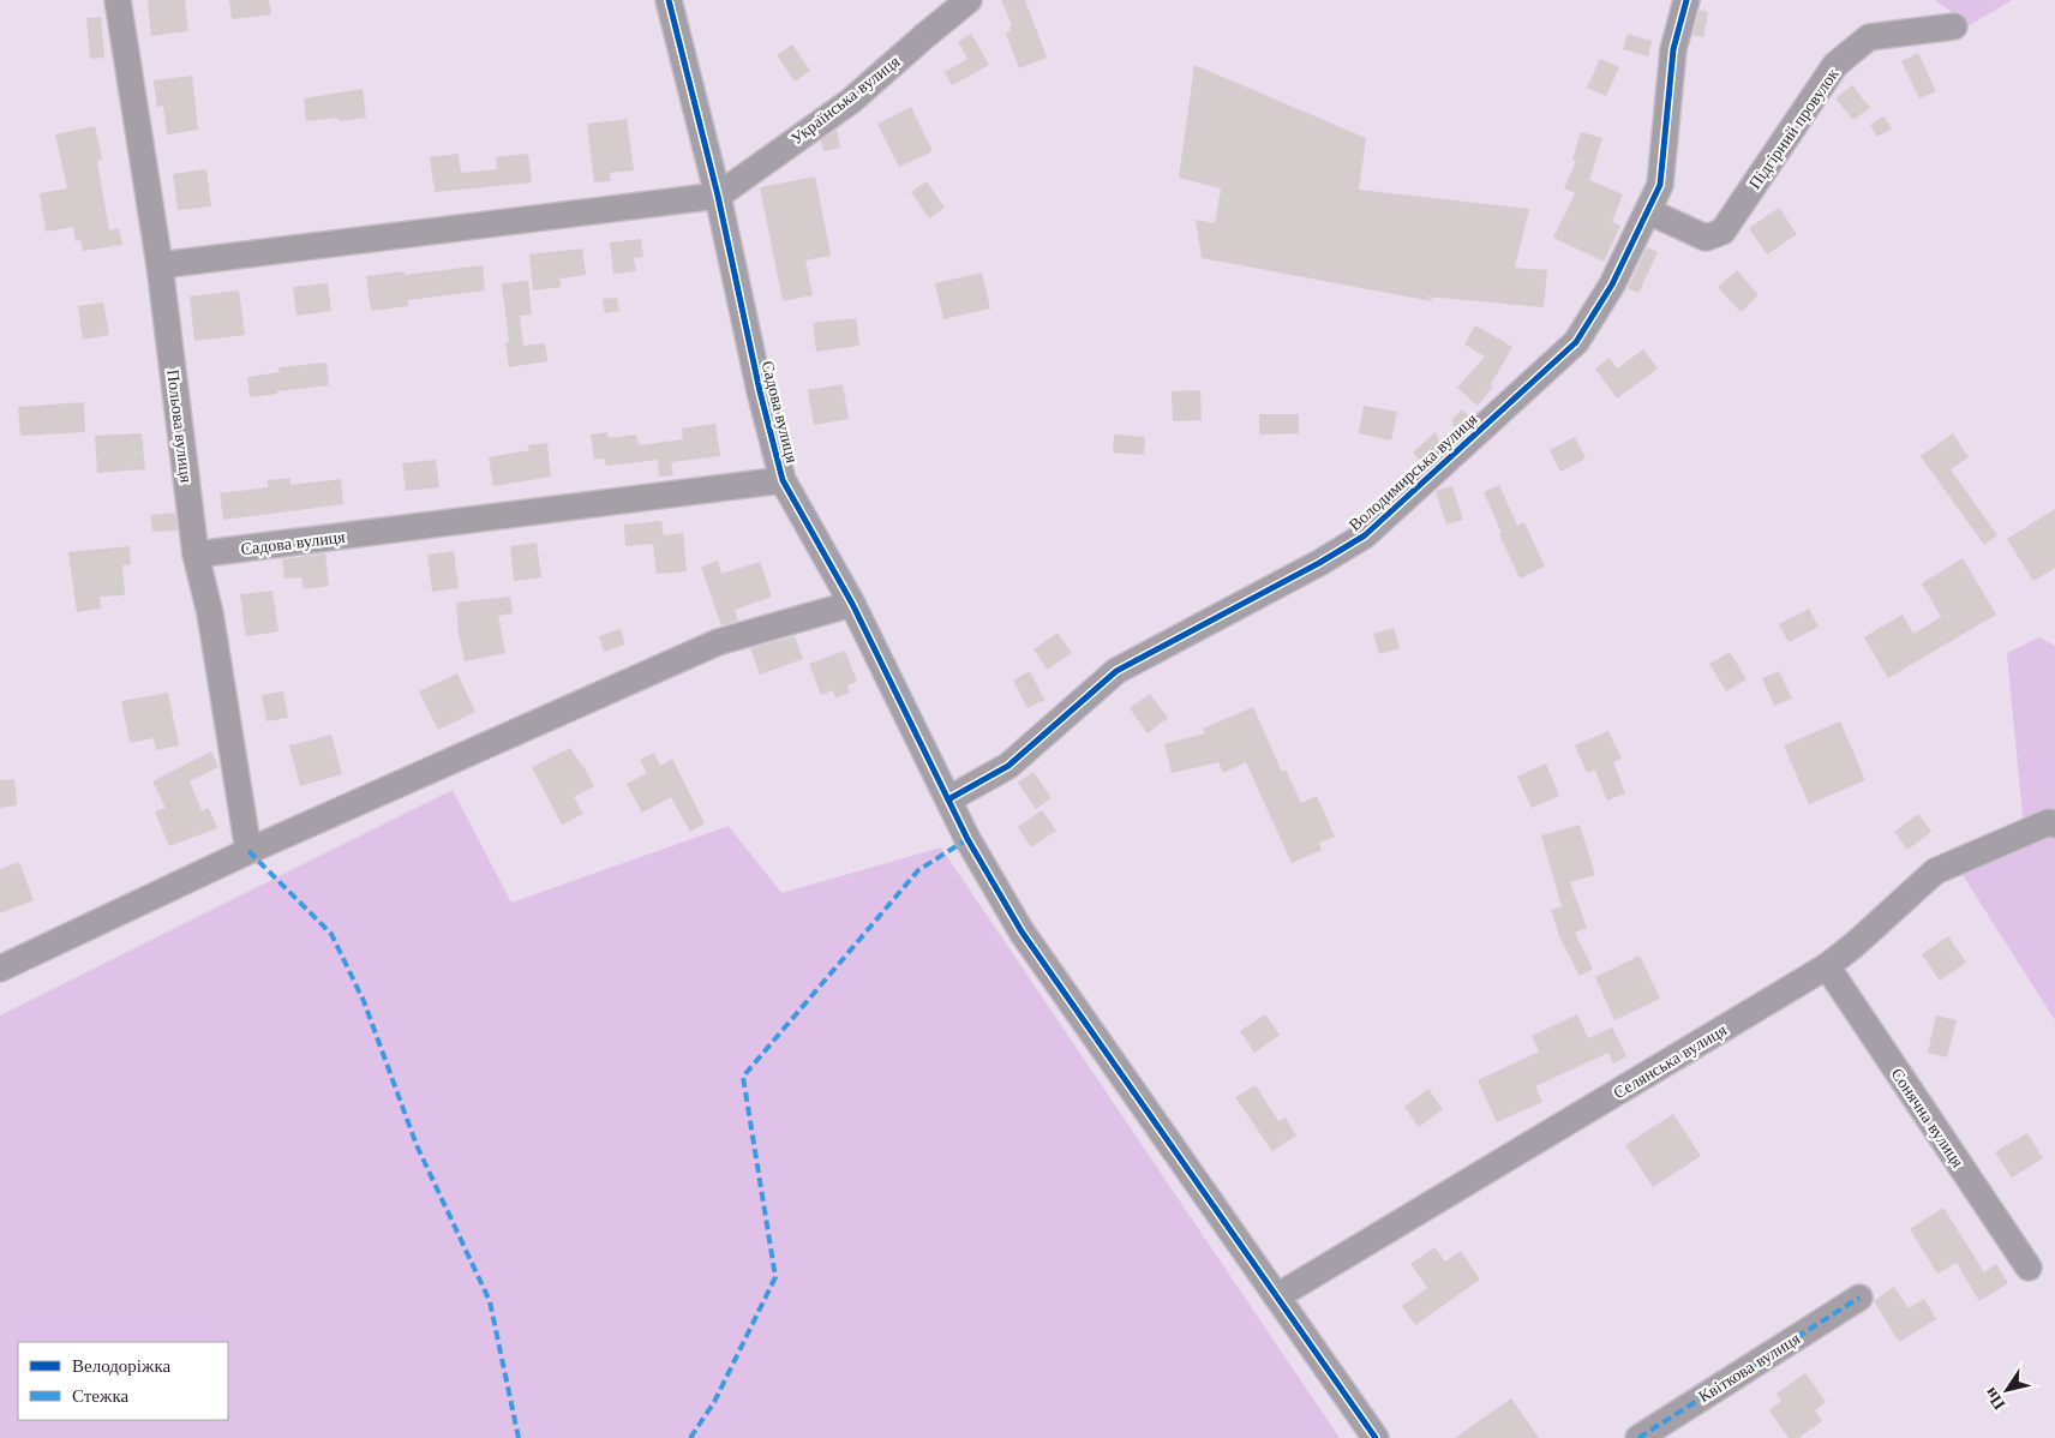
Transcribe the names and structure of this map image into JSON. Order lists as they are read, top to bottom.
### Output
{
  "streets": {
    "street": [
      "Українська вулиця",
      "Підгірний провулок",
      "Садова вулиця",
      "Польова вулиця",
      "Володимирська вулиця",
      "Селянська вулиця",
      "Сонячна вулиця",
      "Квіткова вулиця"
    ]
  },
  "crossings": [
    ["Українська вулиця", "Садова вулиця"],
    ["Підгірний провулок", "Володимирська вулиця"],
    ["Садова вулиця", "Польова вулиця"],
    ["Садова вулиця", "Володимирська вулиця"],
    ["Садова вулиця", "Селянська вулиця"],
    ["Селянська вулиця", "Сонячна вулиця"]
  ],
  "legend": ["Велодоріжка", "Стежка"],
  "north": "bottom left"
}
